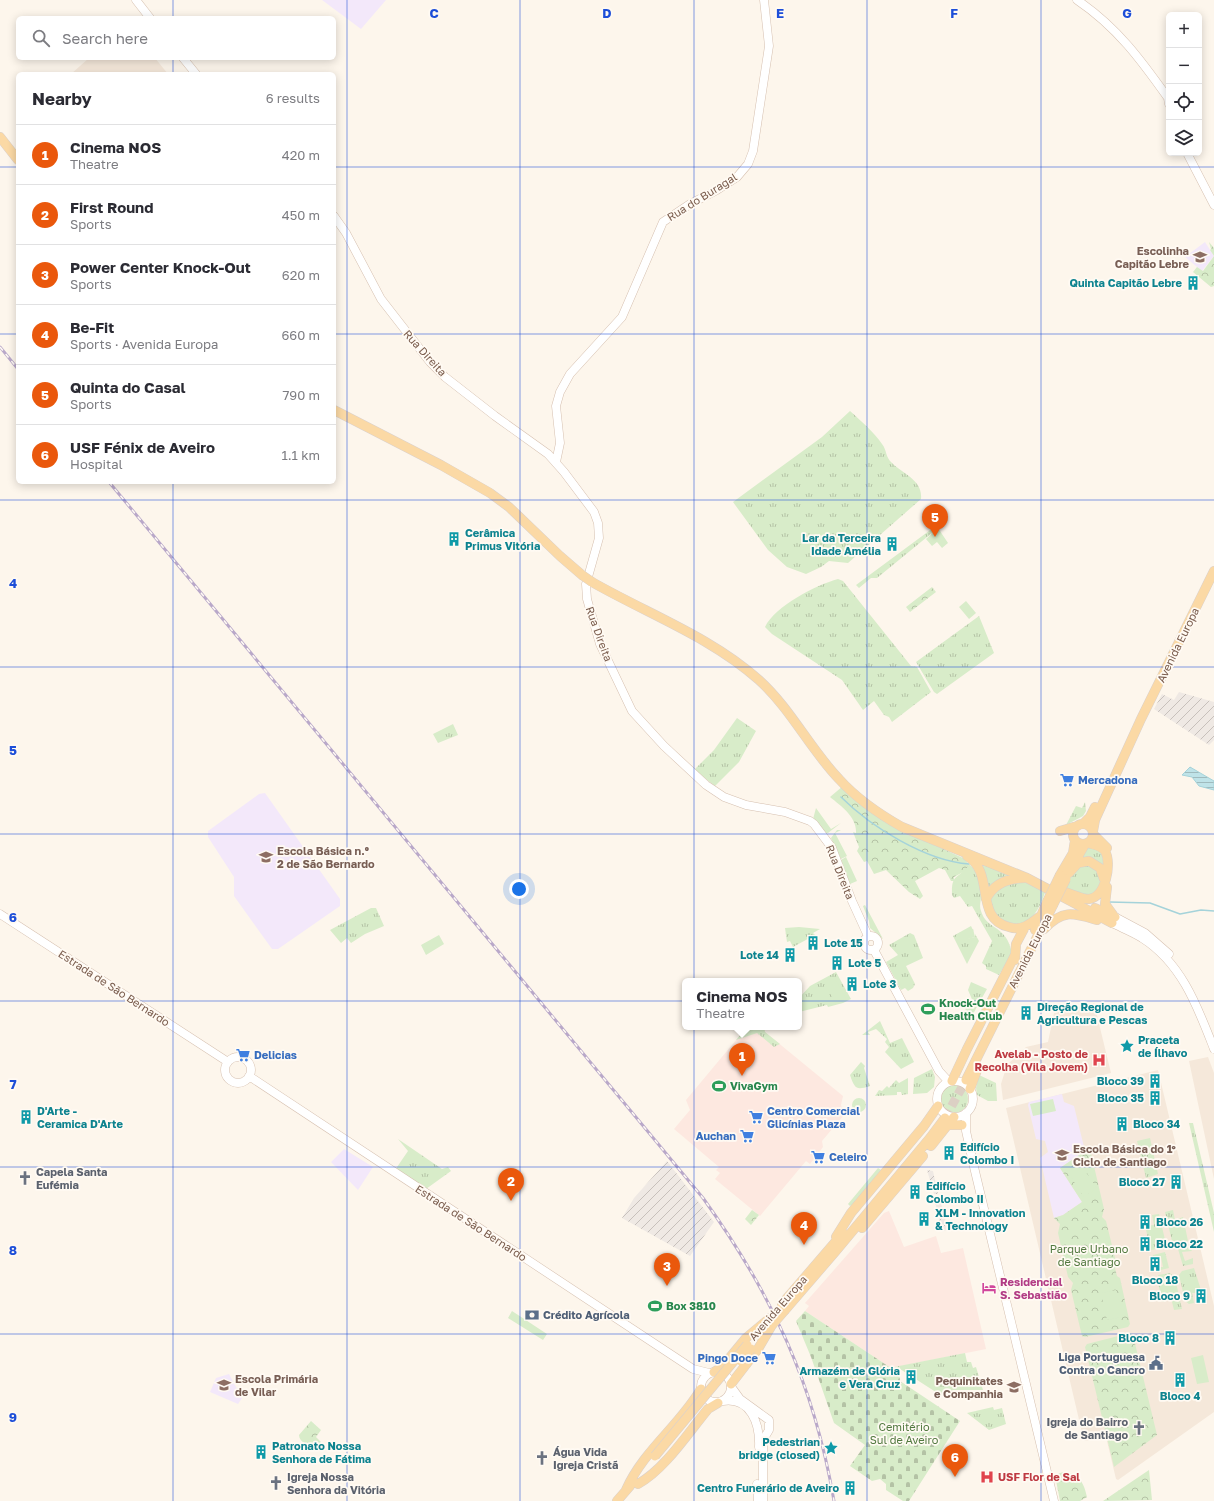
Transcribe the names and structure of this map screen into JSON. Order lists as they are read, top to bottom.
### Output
{
  "streets": {
    "main road": [
      "Rua do Buragal",
      "Rua Direita",
      "Avenida Europa",
      "Estrada de São Bernardo"
    ]
  },
  "crossings": [
    ["Rua do Buragal", "Rua Direita"]
  ],
  "parks": ["Parque Urbano de Santiago", "Cemitério Sul de Aveiro"],
  "places": {
    "school or university": [
      "Escolinha Capitão Lebre",
      "Escola Básica n.º 2 de São Bernardo",
      "Escola Básica do 1° Ciclo de Santiago",
      "Escola Primária de Vilar",
      "Pequinitates e Companhia"
    ],
    "building": [
      "Quinta Capitão Lebre",
      "Cerâmica Primus Vitória",
      "Lar da Terceira Idade Amélia",
      "Lote 15",
      "Lote 14",
      "Lote 5",
      "Lote 3",
      "Direção Regional de Agricultura e Pescas",
      "Bloco 39",
      "Bloco 35",
      "D'Arte - Ceramica D'Arte",
      "Bloco 34",
      "Edifício Colombo I",
      "Bloco 27",
      "Edifício Colombo II",
      "XLM - Innovation & Technology",
      "Bloco 26",
      "Bloco 22",
      "Bloco 18",
      "Bloco 9",
      "Bloco 8",
      "Armazém de Glória e Vera Cruz",
      "Bloco 4",
      "Patronato Nossa Senhora de Fátima",
      "Centro Funerário de Aveiro"
    ],
    "supermarket": [
      "Mercadona",
      "Delicias",
      "Centro Comercial Glicínias Plaza",
      "Auchan",
      "Celeiro",
      "Pingo Doce"
    ],
    "sports": ["Knock-Out Health Club", "VivaGym", "Box 3810"],
    "place": ["Praceta de Ílhavo", "Pedestrian bridge (closed)"],
    "hospital": ["Avelab - Posto de Recolha (Vila Jovem)", "USF Flor de Sal"],
    "church": [
      "Capela Santa Eufémia",
      "Igreja do Bairro de Santiago",
      "Água Vida Igreja Cristã",
      "Igreja Nossa Senhora da Vitória"
    ],
    "hotel": ["Residencial S. Sebastião"],
    "bank": ["Crédito Agrícola"],
    "public building": ["Liga Portuguesa Contra o Cancro"]
  },
  "page": {
    "map_buttons": ["+", "−"],
    "search": "Search here",
    "heading": ["Nearby", "6 results"],
    "list": [
      {
        "mark": "1",
        "name": "Cinema NOS",
        "note": "Theatre",
        "value": "420 m"
      },
      {
        "mark": "2",
        "name": "First Round",
        "note": "Sports",
        "value": "450 m"
      },
      {
        "mark": "3",
        "name": "Power Center Knock-Out",
        "note": "Sports",
        "value": "620 m"
      },
      {
        "mark": "4",
        "name": "Be-Fit",
        "note": "Sports · Avenida Europa",
        "value": "660 m"
      },
      {
        "mark": "5",
        "name": "Quinta do Casal",
        "note": "Sports",
        "value": "790 m"
      },
      {
        "mark": "6",
        "name": "USF Fénix de Aveiro",
        "note": "Hospital",
        "value": "1.1 km"
      }
    ],
    "pins": [
      "5",
      "1",
      "2",
      "4",
      "3",
      "6"
    ],
    "popup": ["Cinema NOS", "Theatre"]
  },
  "grid": {
    "columns": [
      "C",
      "D",
      "E",
      "F",
      "G"
    ],
    "rows": [
      "4",
      "5",
      "6",
      "7",
      "8",
      "9"
    ]
  }
}
